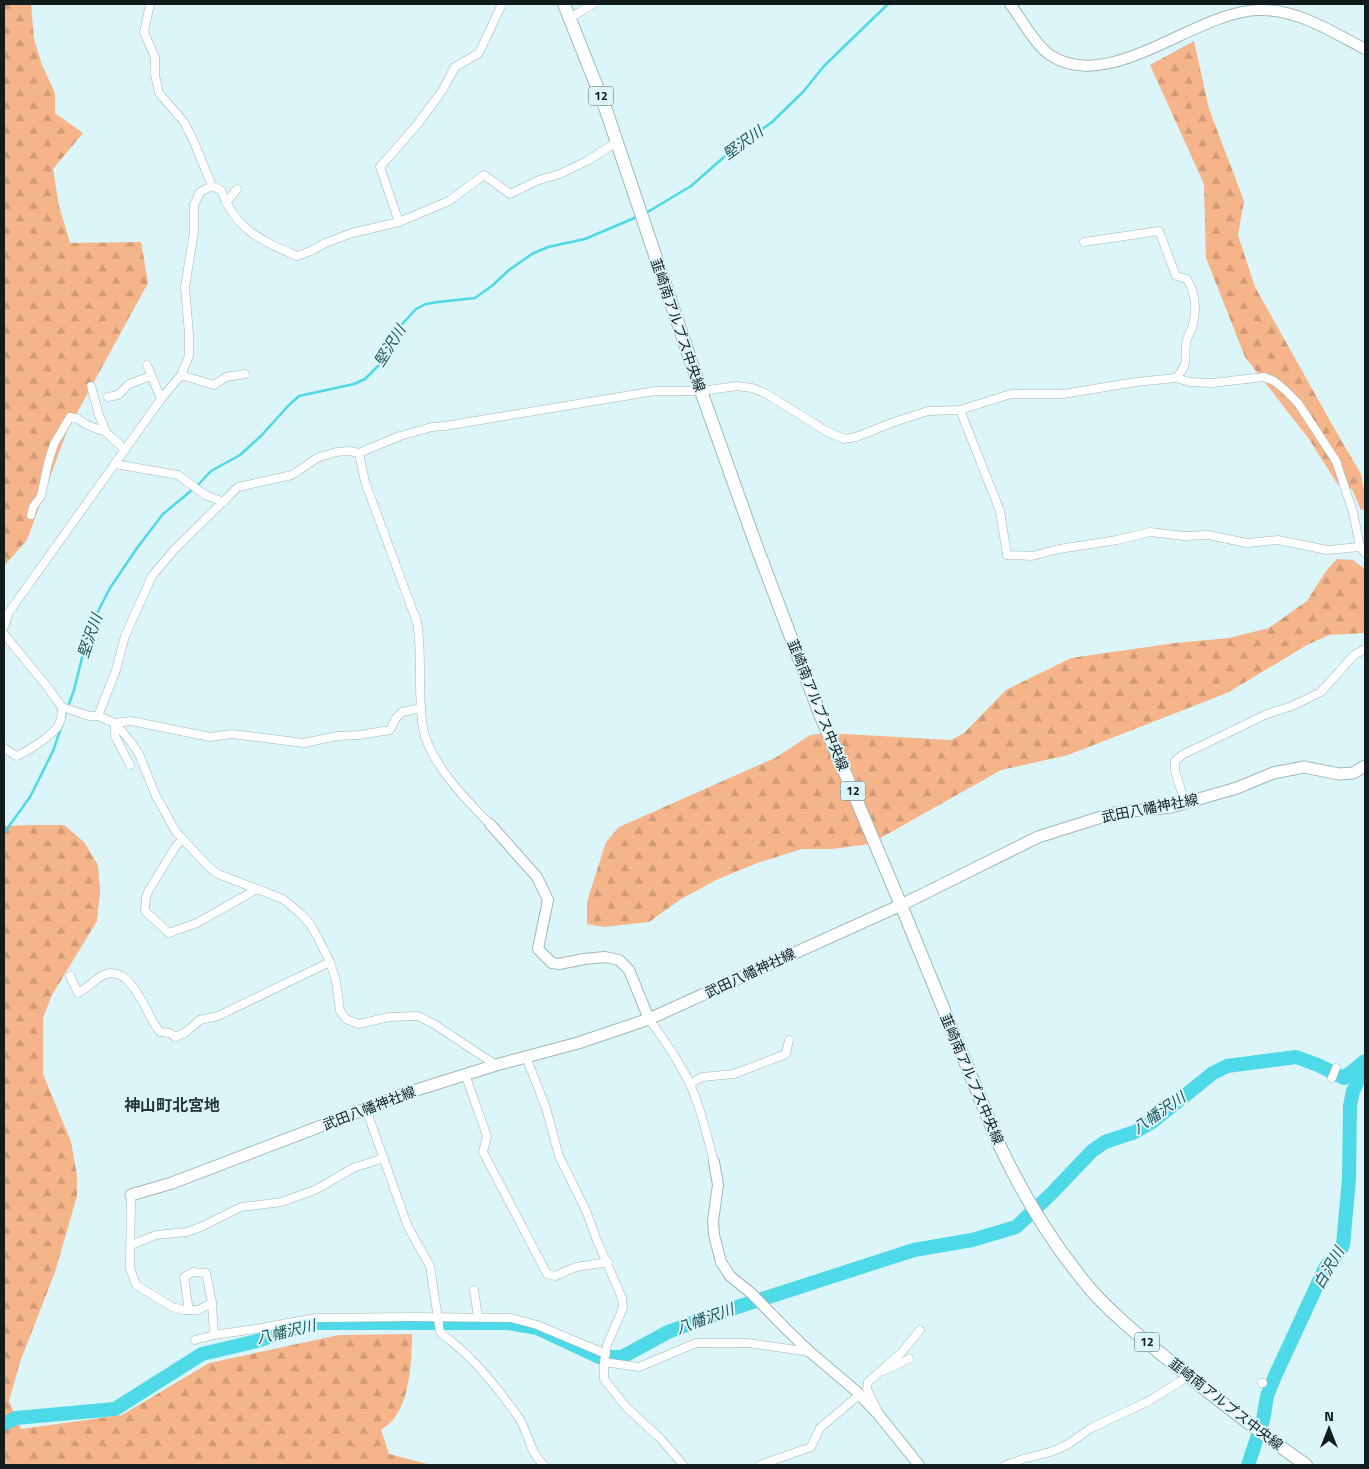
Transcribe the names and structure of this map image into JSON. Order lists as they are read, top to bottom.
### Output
{
  "streets": {
    "main road": ["12", "韮崎南アルプス中央線", "武田八幡神社線"]
  },
  "crossings": [
    ["韮崎南アルプス中央線", "武田八幡神社線"]
  ],
  "districts": ["神山町北宮地"],
  "water": ["堅沢川", "八幡沢川", "白沢川"],
  "north": "top"
}
